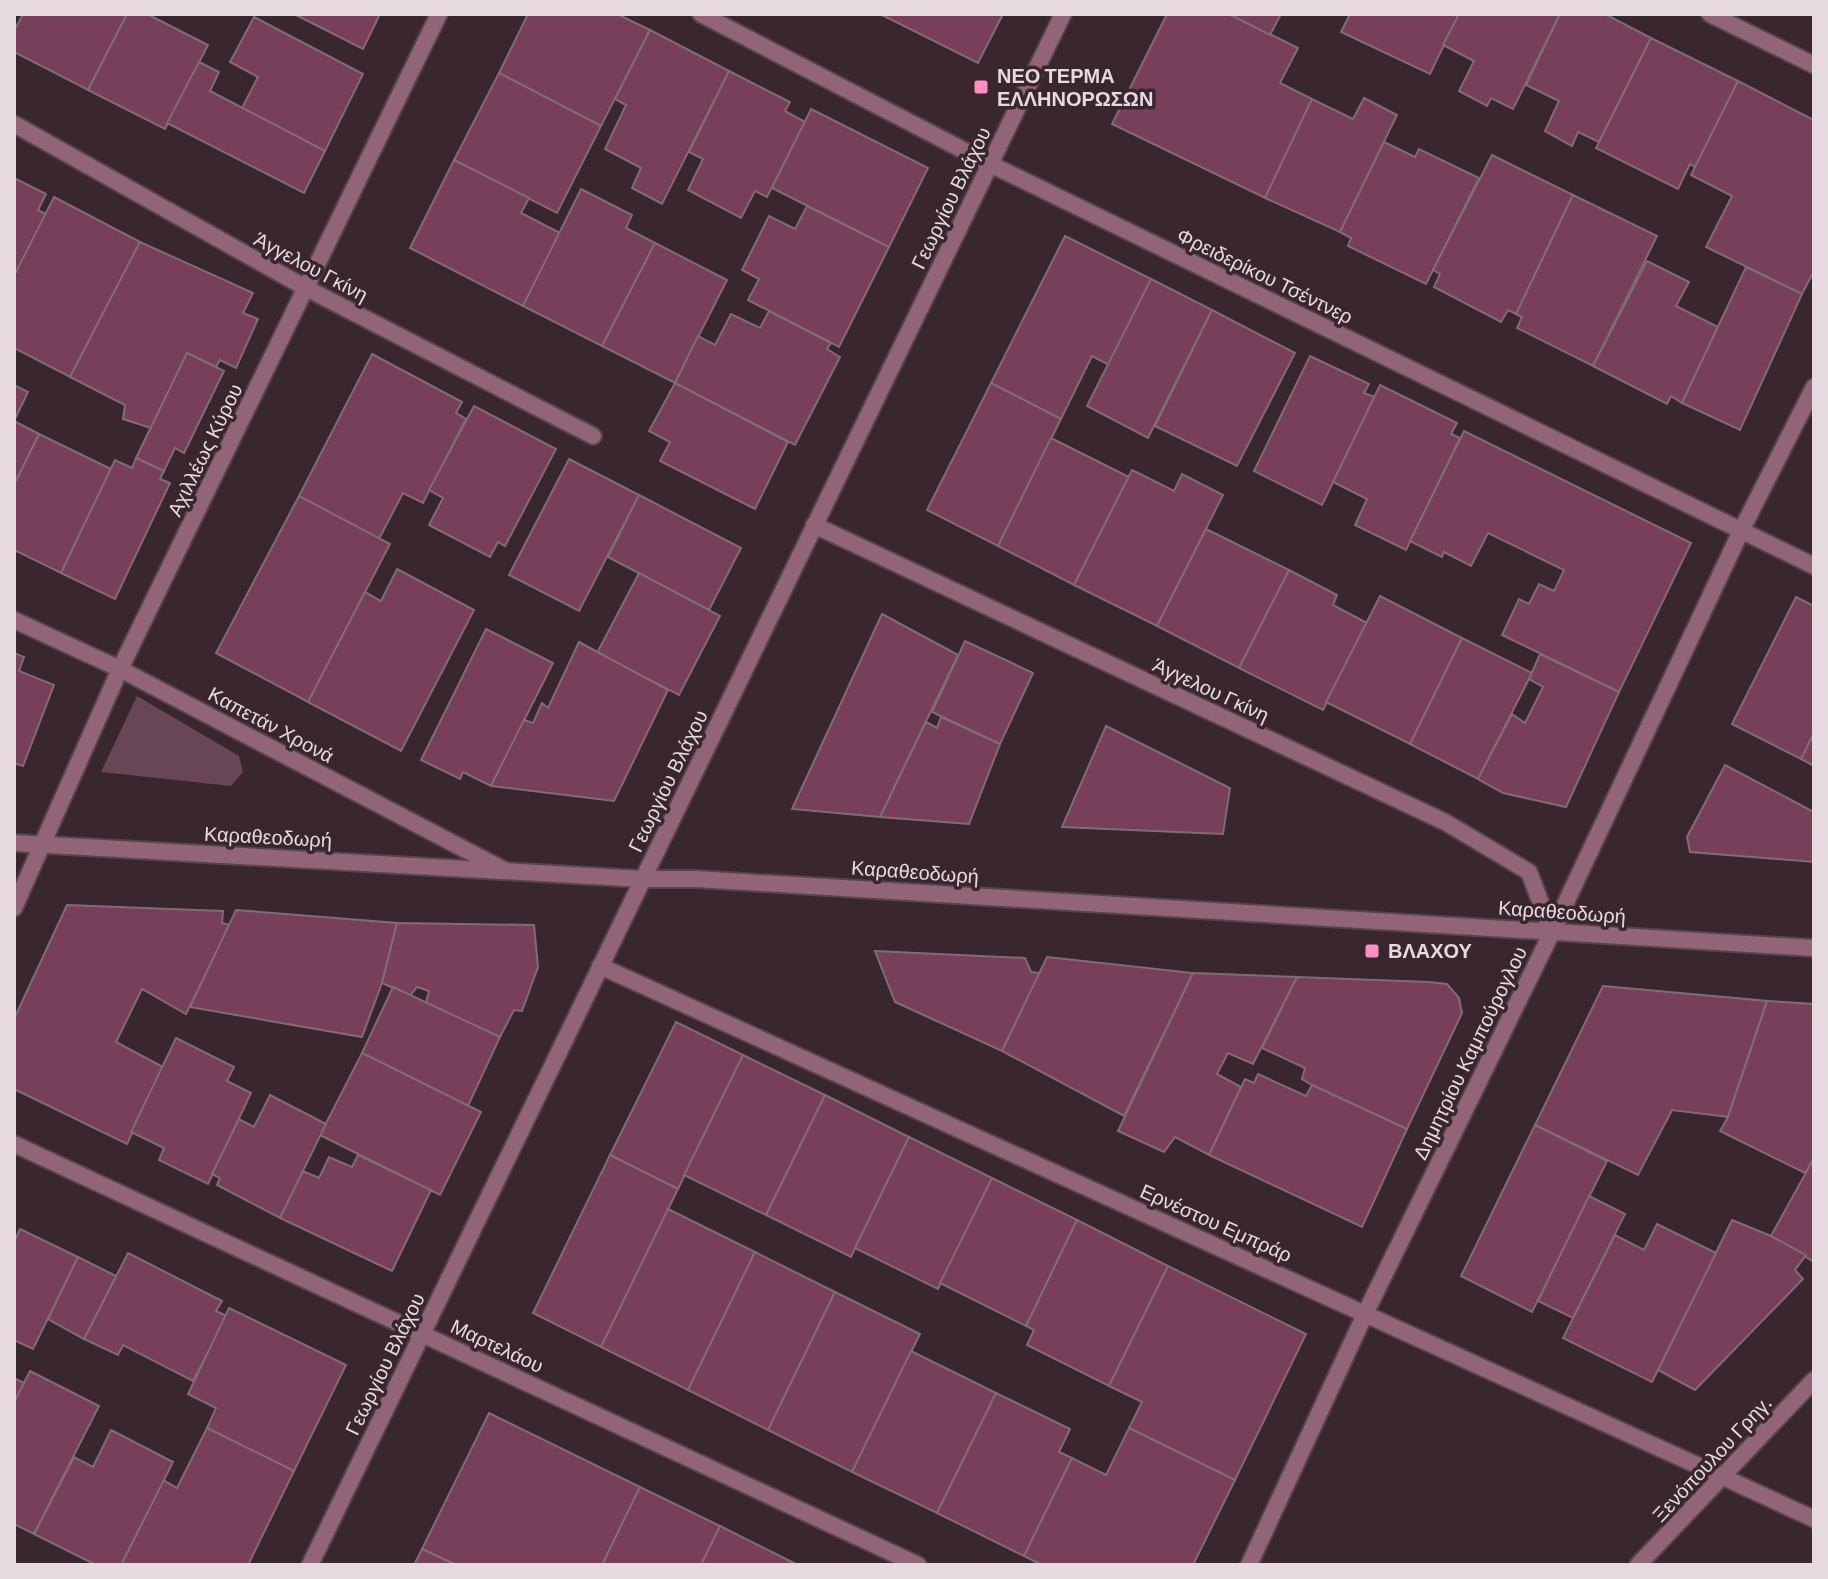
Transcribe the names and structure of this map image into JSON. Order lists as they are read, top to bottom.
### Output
{
  "streets": {
    "street": [
      "Γεωργίου Βλάχου",
      "Άγγελου Γκίνη",
      "Φρειδερίκου Τσέντνερ",
      "Αχιλλέως Κύρου",
      "Καπετάν Χρονά",
      "Καραθεοδωρή",
      "Δημητρίου Καμπούρογλου",
      "Ερνέστου Εμπράρ",
      "Μαρτελάου",
      "Ξενόπουλου Γρηγ."
    ]
  },
  "crossings": [
    ["Γεωργίου Βλάχου", "Άγγελου Γκίνη"],
    ["Γεωργίου Βλάχου", "Φρειδερίκου Τσέντνερ"],
    ["Γεωργίου Βλάχου", "Καραθεοδωρή"],
    ["Γεωργίου Βλάχου", "Ερνέστου Εμπράρ"],
    ["Γεωργίου Βλάχου", "Μαρτελάου"],
    ["Άγγελου Γκίνη", "Αχιλλέως Κύρου"],
    ["Άγγελου Γκίνη", "Καραθεοδωρή"],
    ["Άγγελου Γκίνη", "Δημητρίου Καμπούρογλου"],
    ["Φρειδερίκου Τσέντνερ", "Δημητρίου Καμπούρογλου"],
    ["Αχιλλέως Κύρου", "Καπετάν Χρονά"],
    ["Αχιλλέως Κύρου", "Καραθεοδωρή"],
    ["Καπετάν Χρονά", "Καραθεοδωρή"],
    ["Καραθεοδωρή", "Δημητρίου Καμπούρογλου"],
    ["Δημητρίου Καμπούρογλου", "Ερνέστου Εμπράρ"],
    ["Ερνέστου Εμπράρ", "Ξενόπουλου Γρηγ."]
  ],
  "places": {
    "transit": ["ΝΕΟ ΤΕΡΜΑ ΕΛΛΗΝΟΡΩΣΩΝ", "ΒΛΑΧΟΥ"]
  }
}
